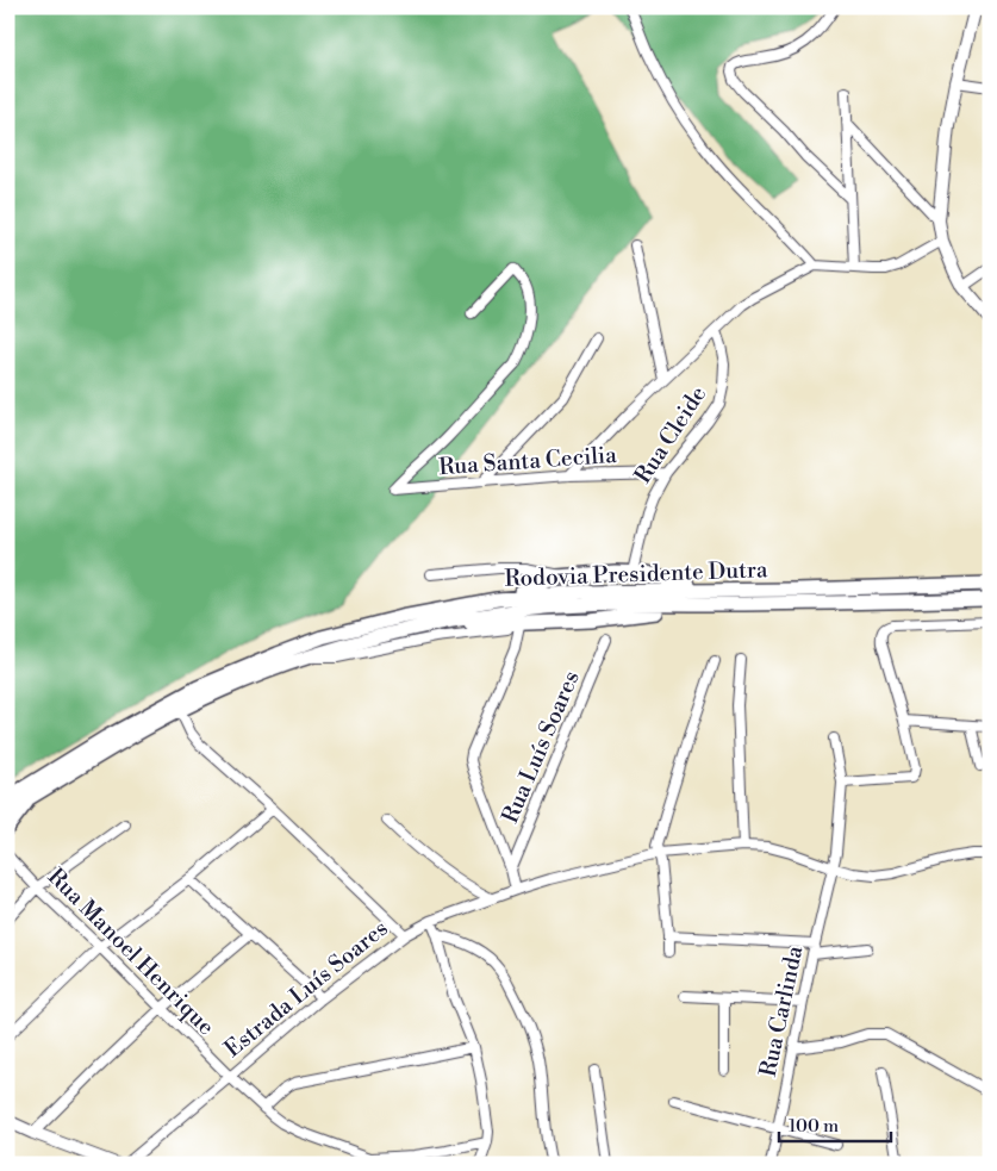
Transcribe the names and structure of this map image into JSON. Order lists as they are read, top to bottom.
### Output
{
  "streets": {
    "highway": ["Rodovia Presidente Dutra"],
    "street": [
      "Rua Cleide",
      "Rua Santa Cecilia",
      "Rua Luís Soares",
      "Rua Manoel Henrique",
      "Estrada Luís Soares",
      "Rua Carlinda"
    ]
  },
  "crossings": [
    ["Rua Cleide", "Rua Santa Cecilia"],
    ["Rua Manoel Henrique", "Estrada Luís Soares"],
    ["Estrada Luís Soares", "Rua Carlinda"]
  ],
  "scale_bar": "100 m"
}
